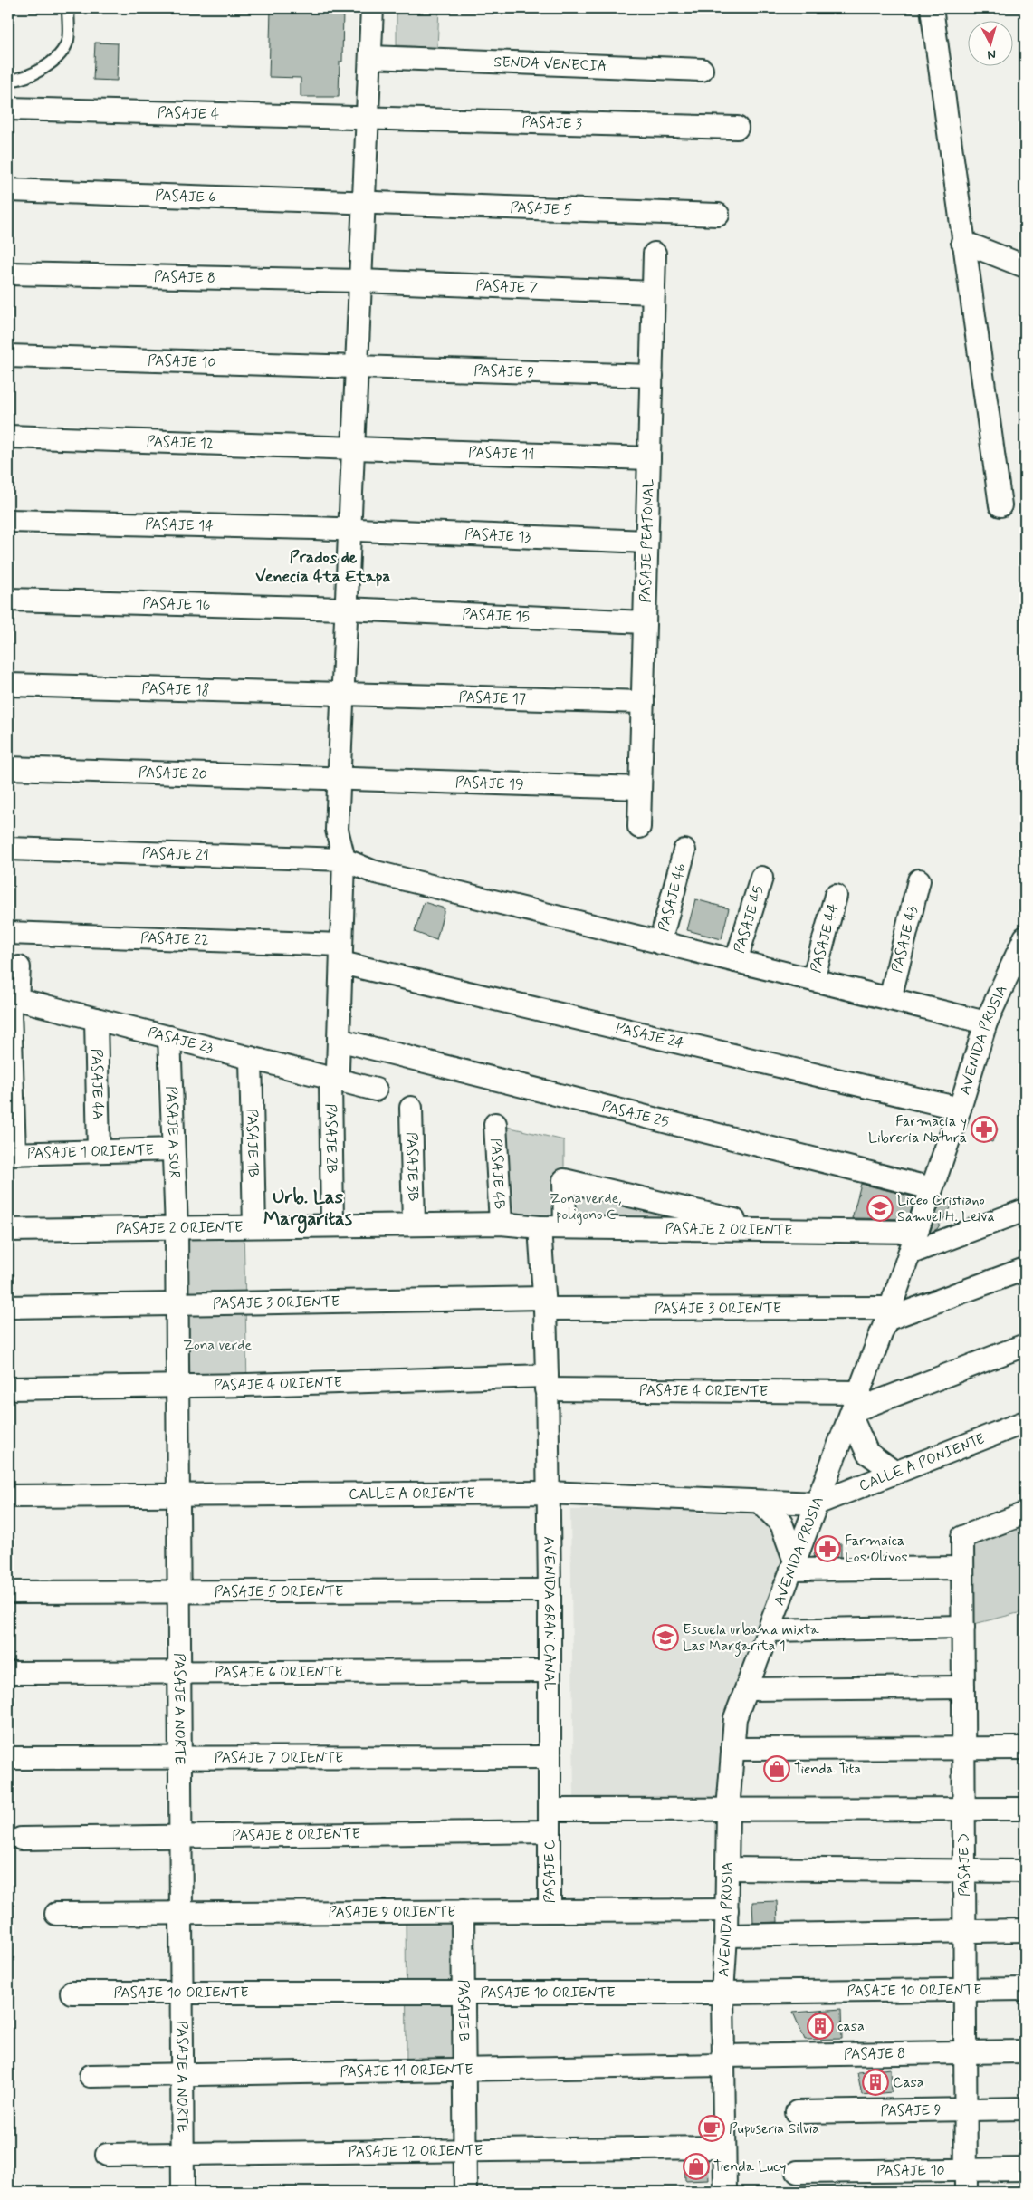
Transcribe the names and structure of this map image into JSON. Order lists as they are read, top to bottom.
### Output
{
  "streets": {
    "street": [
      "SENDA VENECIA",
      "PASAJE 4",
      "PASAJE 3",
      "PASAJE 6",
      "PASAJE 5",
      "PASAJE 8",
      "PASAJE 7",
      "PASAJE 10",
      "PASAJE 9",
      "PASAJE 12",
      "PASAJE 11",
      "PASAJE 14",
      "PASAJE 13",
      "PASAJE PEATONAL",
      "PASAJE 16",
      "PASAJE 15",
      "PASAJE 18",
      "PASAJE 17",
      "PASAJE 20",
      "PASAJE 19",
      "PASAJE 21",
      "PASAJE 46",
      "PASAJE 45",
      "PASAJE 22",
      "PASAJE 44",
      "PASAJE 43",
      "PASAJE 24",
      "AVENIDA PRUSIA",
      "PASAJE 23",
      "PASAJE 4A",
      "PASAJE 25",
      "PASAJE A SUR",
      "PASAJE 2B",
      "PASAJE 1B",
      "PASAJE 1 ORIENTE",
      "PASAJE 3B",
      "PASAJE 4B",
      "PASAJE 2 ORIENTE",
      "PASAJE 3 ORIENTE",
      "PASAJE 4 ORIENTE",
      "CALLE A PONIENTE",
      "CALLE A ORIENTE",
      "PASAJE 5 ORIENTE",
      "AVENIDA GRAN CANAL",
      "PASAJE 6 ORIENTE",
      "PASAJE A NORTE",
      "PASAJE 7 ORIENTE",
      "PASAJE 8 ORIENTE",
      "PASAJE D",
      "PASAJE C",
      "PASAJE 9 ORIENTE",
      "PASAJE 10 ORIENTE",
      "PASAJE B",
      "PASAJE 11 ORIENTE",
      "PASAJE 12 ORIENTE"
    ]
  },
  "crossings": [
    ["SENDA VENECIA", "PASAJE 2B"],
    ["PASAJE 4", "PASAJE 3"],
    ["PASAJE 4", "PASAJE 2B"],
    ["PASAJE 3", "PASAJE 2B"],
    ["PASAJE 6", "PASAJE 5"],
    ["PASAJE 6", "PASAJE 2B"],
    ["PASAJE 5", "PASAJE 2B"],
    ["PASAJE 8", "PASAJE 7"],
    ["PASAJE 8", "AVENIDA PRUSIA"],
    ["PASAJE 8", "PASAJE 2B"],
    ["PASAJE 8", "PASAJE D"],
    ["PASAJE 8", "PASAJE 11 ORIENTE"],
    ["PASAJE 7", "PASAJE PEATONAL"],
    ["PASAJE 7", "PASAJE 2B"],
    ["PASAJE 10", "PASAJE 9"],
    ["PASAJE 10", "PASAJE 2B"],
    ["PASAJE 10", "PASAJE D"],
    ["PASAJE 9", "PASAJE PEATONAL"],
    ["PASAJE 9", "PASAJE 2B"],
    ["PASAJE 9", "PASAJE D"],
    ["PASAJE 12", "PASAJE 11"],
    ["PASAJE 12", "PASAJE 2B"],
    ["PASAJE 11", "PASAJE PEATONAL"],
    ["PASAJE 11", "PASAJE 2B"],
    ["PASAJE 14", "PASAJE 13"],
    ["PASAJE 14", "PASAJE 2B"],
    ["PASAJE 13", "PASAJE PEATONAL"],
    ["PASAJE 13", "PASAJE 2B"],
    ["PASAJE PEATONAL", "PASAJE 15"],
    ["PASAJE PEATONAL", "PASAJE 17"],
    ["PASAJE PEATONAL", "PASAJE 19"],
    ["PASAJE 16", "PASAJE 15"],
    ["PASAJE 16", "PASAJE 2B"],
    ["PASAJE 15", "PASAJE 2B"],
    ["PASAJE 18", "PASAJE 17"],
    ["PASAJE 18", "PASAJE 2B"],
    ["PASAJE 17", "PASAJE 2B"],
    ["PASAJE 20", "PASAJE 19"],
    ["PASAJE 20", "PASAJE 2B"],
    ["PASAJE 19", "PASAJE 2B"],
    ["PASAJE 21", "PASAJE 2B"],
    ["PASAJE 22", "PASAJE 24"],
    ["PASAJE 22", "PASAJE 2B"],
    ["PASAJE 24", "AVENIDA PRUSIA"],
    ["PASAJE 24", "PASAJE 2B"],
    ["AVENIDA PRUSIA", "PASAJE 25"],
    ["AVENIDA PRUSIA", "PASAJE 2 ORIENTE"],
    ["AVENIDA PRUSIA", "PASAJE 3 ORIENTE"],
    ["AVENIDA PRUSIA", "PASAJE 4 ORIENTE"],
    ["AVENIDA PRUSIA", "CALLE A PONIENTE"],
    ["AVENIDA PRUSIA", "CALLE A ORIENTE"],
    ["AVENIDA PRUSIA", "PASAJE 9 ORIENTE"],
    ["AVENIDA PRUSIA", "PASAJE 10 ORIENTE"],
    ["AVENIDA PRUSIA", "PASAJE 11 ORIENTE"],
    ["AVENIDA PRUSIA", "PASAJE 12 ORIENTE"],
    ["PASAJE 23", "PASAJE 4A"],
    ["PASAJE 23", "PASAJE A SUR"],
    ["PASAJE 23", "PASAJE 2B"],
    ["PASAJE 23", "PASAJE 1B"],
    ["PASAJE 4A", "PASAJE 1 ORIENTE"],
    ["PASAJE 25", "PASAJE 2B"],
    ["PASAJE A SUR", "PASAJE 1 ORIENTE"],
    ["PASAJE A SUR", "PASAJE 2 ORIENTE"],
    ["PASAJE A SUR", "PASAJE A NORTE"],
    ["PASAJE 2B", "PASAJE 2 ORIENTE"],
    ["PASAJE 1B", "PASAJE 2 ORIENTE"],
    ["PASAJE 3B", "PASAJE 2 ORIENTE"],
    ["PASAJE 4B", "PASAJE 2 ORIENTE"],
    ["PASAJE 2 ORIENTE", "AVENIDA GRAN CANAL"],
    ["PASAJE 2 ORIENTE", "PASAJE A NORTE"],
    ["PASAJE 3 ORIENTE", "AVENIDA GRAN CANAL"],
    ["PASAJE 3 ORIENTE", "PASAJE A NORTE"],
    ["PASAJE 4 ORIENTE", "AVENIDA GRAN CANAL"],
    ["PASAJE 4 ORIENTE", "PASAJE A NORTE"],
    ["CALLE A PONIENTE", "CALLE A ORIENTE"],
    ["CALLE A ORIENTE", "AVENIDA GRAN CANAL"],
    ["CALLE A ORIENTE", "PASAJE A NORTE"],
    ["PASAJE 5 ORIENTE", "AVENIDA GRAN CANAL"],
    ["PASAJE 5 ORIENTE", "PASAJE A NORTE"],
    ["AVENIDA GRAN CANAL", "PASAJE 6 ORIENTE"],
    ["AVENIDA GRAN CANAL", "PASAJE 7 ORIENTE"],
    ["PASAJE 6 ORIENTE", "PASAJE A NORTE"],
    ["PASAJE A NORTE", "PASAJE 7 ORIENTE"],
    ["PASAJE A NORTE", "PASAJE 8 ORIENTE"],
    ["PASAJE A NORTE", "PASAJE 9 ORIENTE"],
    ["PASAJE A NORTE", "PASAJE 10 ORIENTE"],
    ["PASAJE A NORTE", "PASAJE 11 ORIENTE"],
    ["PASAJE A NORTE", "PASAJE 12 ORIENTE"],
    ["PASAJE 8 ORIENTE", "PASAJE C"],
    ["PASAJE D", "PASAJE 10 ORIENTE"],
    ["PASAJE C", "PASAJE 9 ORIENTE"],
    ["PASAJE 9 ORIENTE", "PASAJE B"],
    ["PASAJE 10 ORIENTE", "PASAJE B"],
    ["PASAJE B", "PASAJE 11 ORIENTE"],
    ["PASAJE B", "PASAJE 12 ORIENTE"]
  ],
  "districts": ["Prados de Venecia 4ta Etapa", "Urb. Las Margaritas"],
  "parks": ["Zona verde, poligono C", "Zona verde"],
  "places": {
    "pharmacy": ["Farmacia y Libreria Natura", "Farmaica Los Olivos"],
    "school or university": ["Liceo Cristiano Samuel H. Leiva", "Escuela urbana mixta Las Margarita 1"],
    "shop": ["Tienda Tita", "Tienda Lucy"],
    "building": ["casa", "Casa"],
    "cafe": ["Pupuseria Silvia"]
  },
  "north": "bottom"
}
